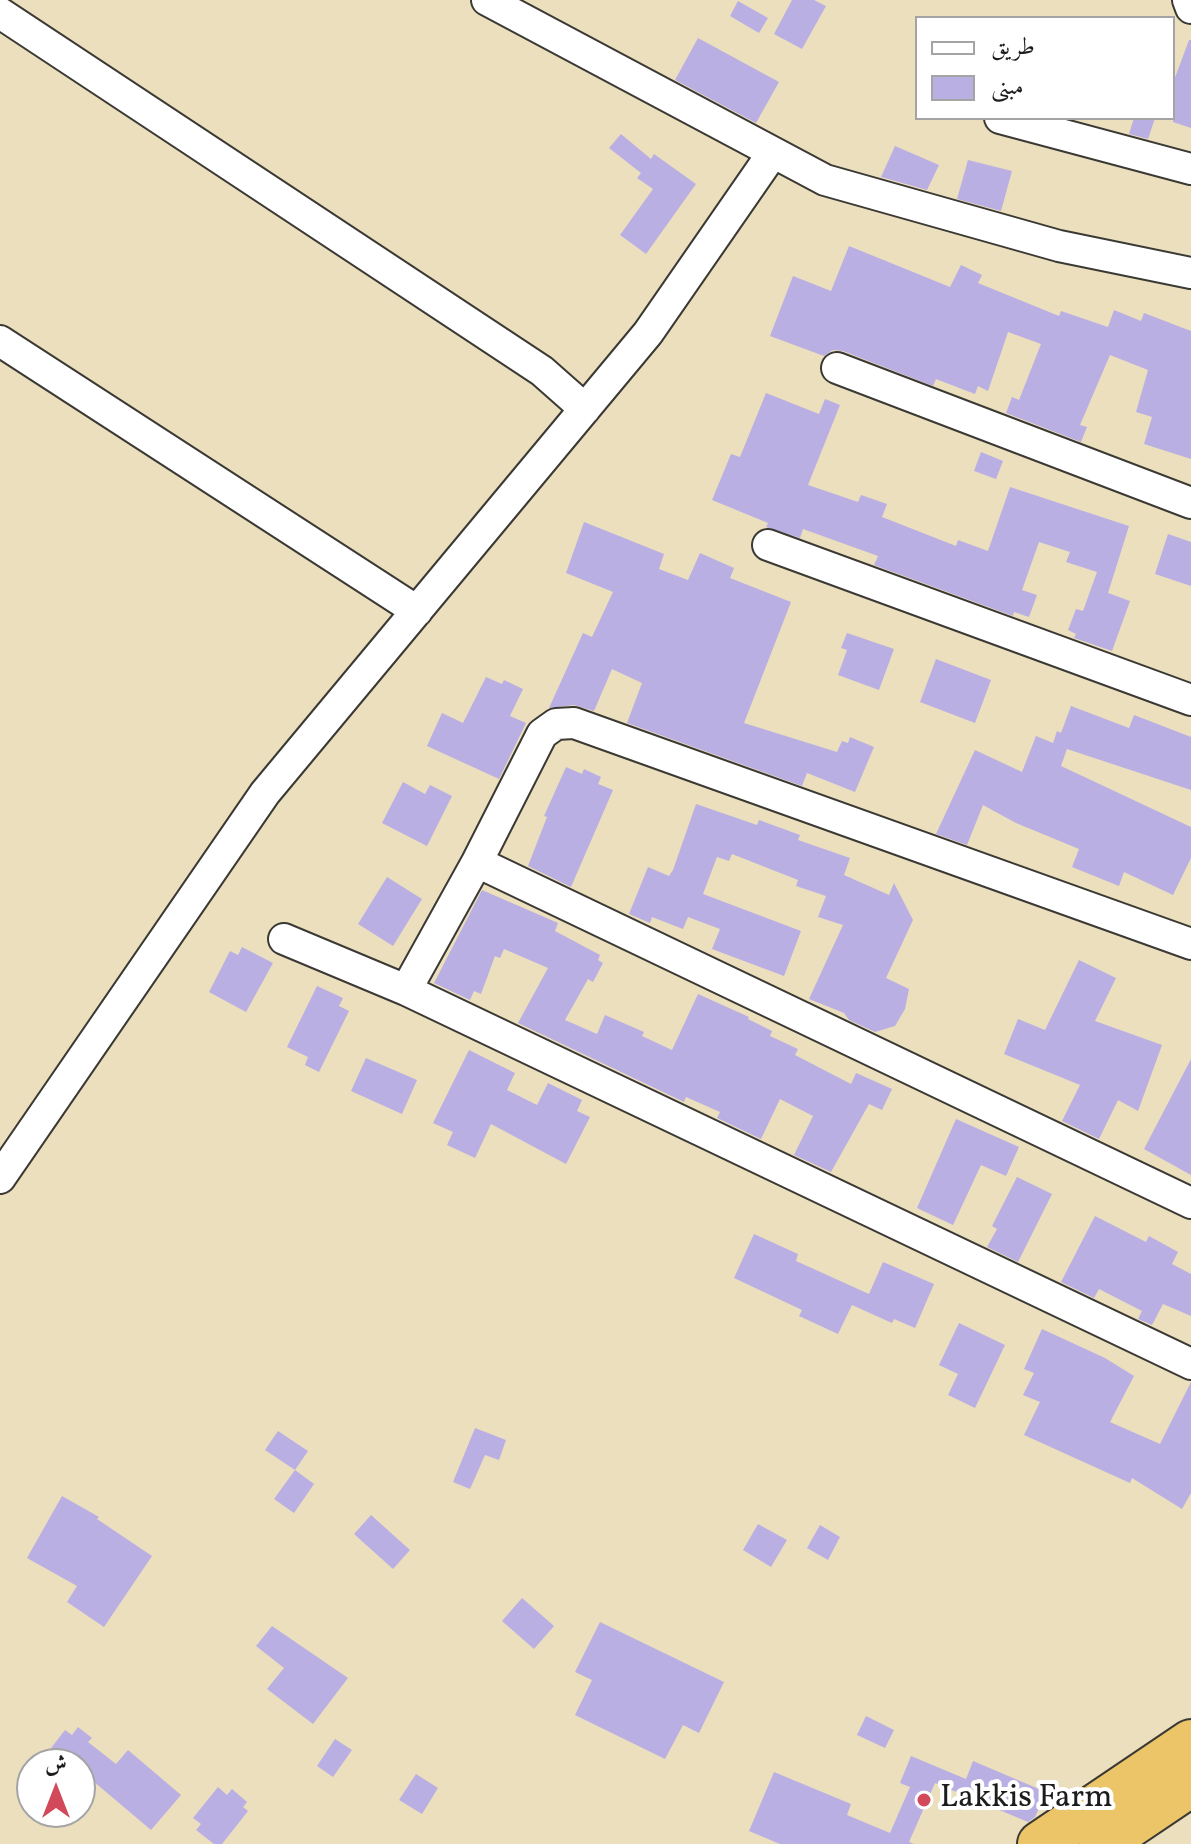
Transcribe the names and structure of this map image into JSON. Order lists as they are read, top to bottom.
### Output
{
  "places": ["Lakkis Farm"],
  "legend": ["طريق", "مبنى"],
  "north": "top"
}
